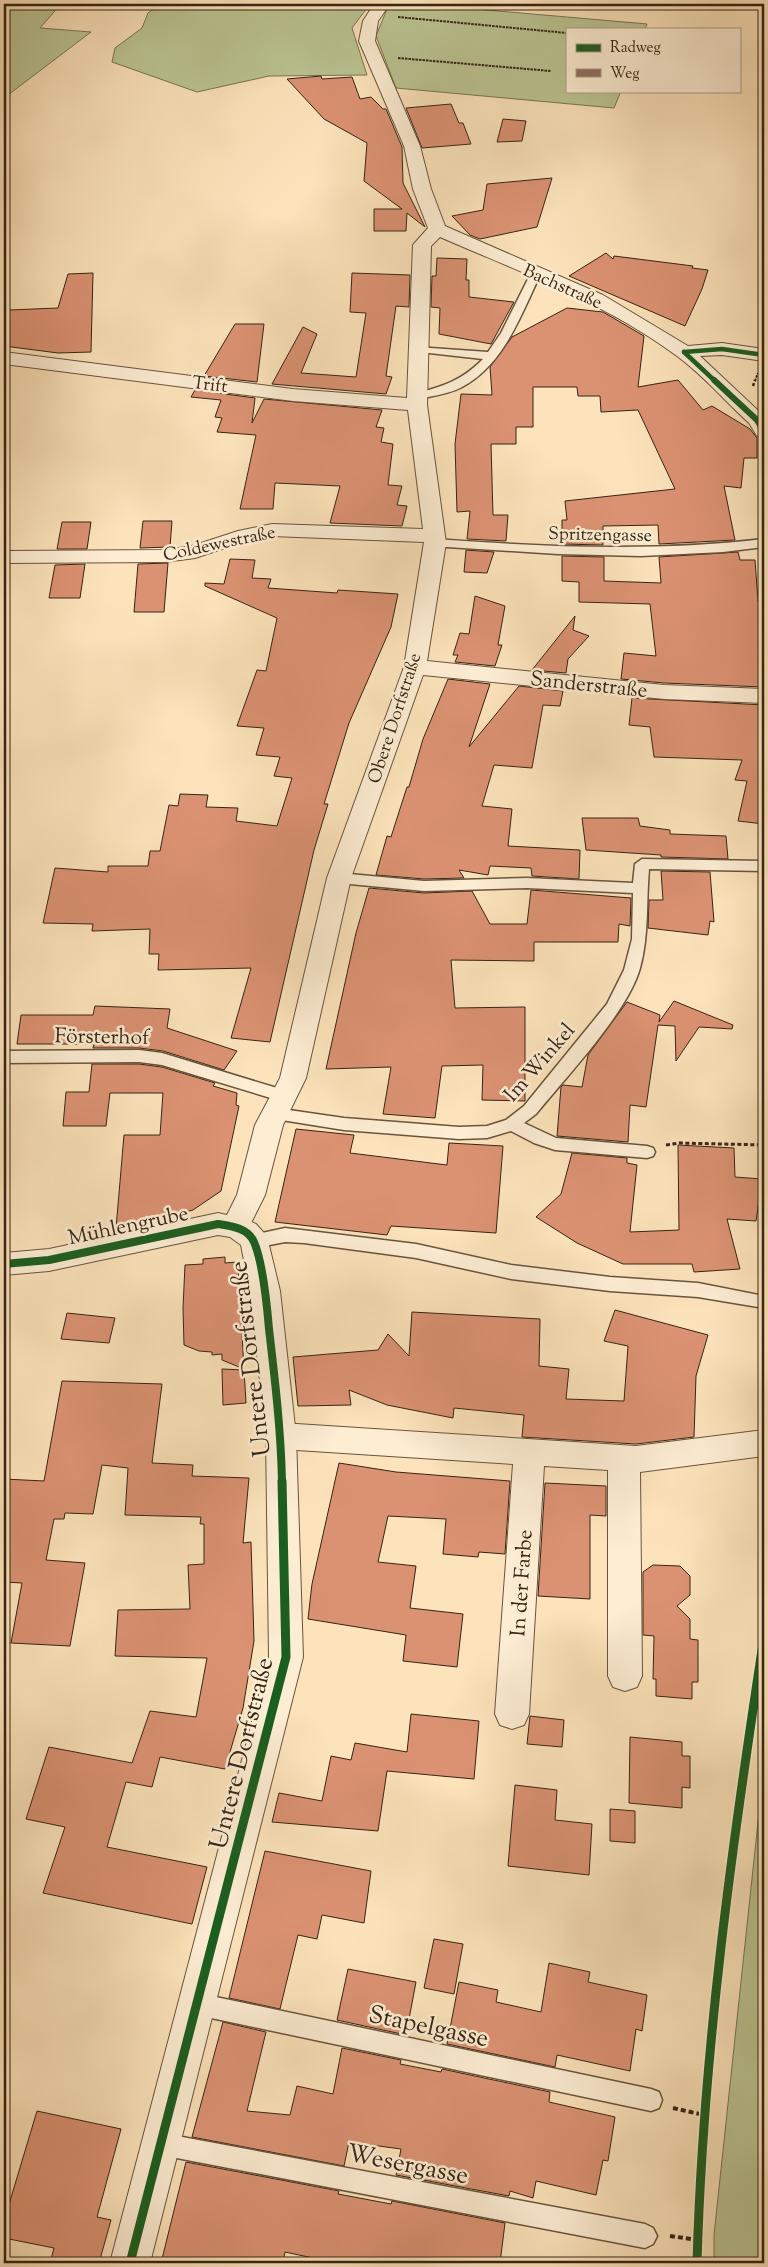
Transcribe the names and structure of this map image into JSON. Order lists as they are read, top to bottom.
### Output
{
  "streets": {
    "street": [
      "Bachstraße",
      "Trift",
      "Coldewestraße",
      "Sanderstraße",
      "Obere Dorfstraße",
      "Mühlengrube",
      "Untere Dorfstraße",
      "In der Farbe"
    ],
    "lane": [
      "Spritzengasse",
      "Försterhof",
      "Im Winkel",
      "Stapelgasse",
      "Wesergasse"
    ]
  },
  "crossings": [
    ["Bachstraße", "Obere Dorfstraße"],
    ["Trift", "Obere Dorfstraße"],
    ["Spritzengasse", "Coldewestraße"],
    ["Spritzengasse", "Obere Dorfstraße"],
    ["Coldewestraße", "Obere Dorfstraße"],
    ["Sanderstraße", "Obere Dorfstraße"],
    ["Obere Dorfstraße", "Försterhof"],
    ["Obere Dorfstraße", "Im Winkel"],
    ["Obere Dorfstraße", "Mühlengrube"],
    ["Obere Dorfstraße", "Untere Dorfstraße"],
    ["Försterhof", "Im Winkel"],
    ["Mühlengrube", "Untere Dorfstraße"],
    ["Untere Dorfstraße", "Stapelgasse"],
    ["Untere Dorfstraße", "Wesergasse"]
  ],
  "legend": ["Radweg", "Weg"]
}
